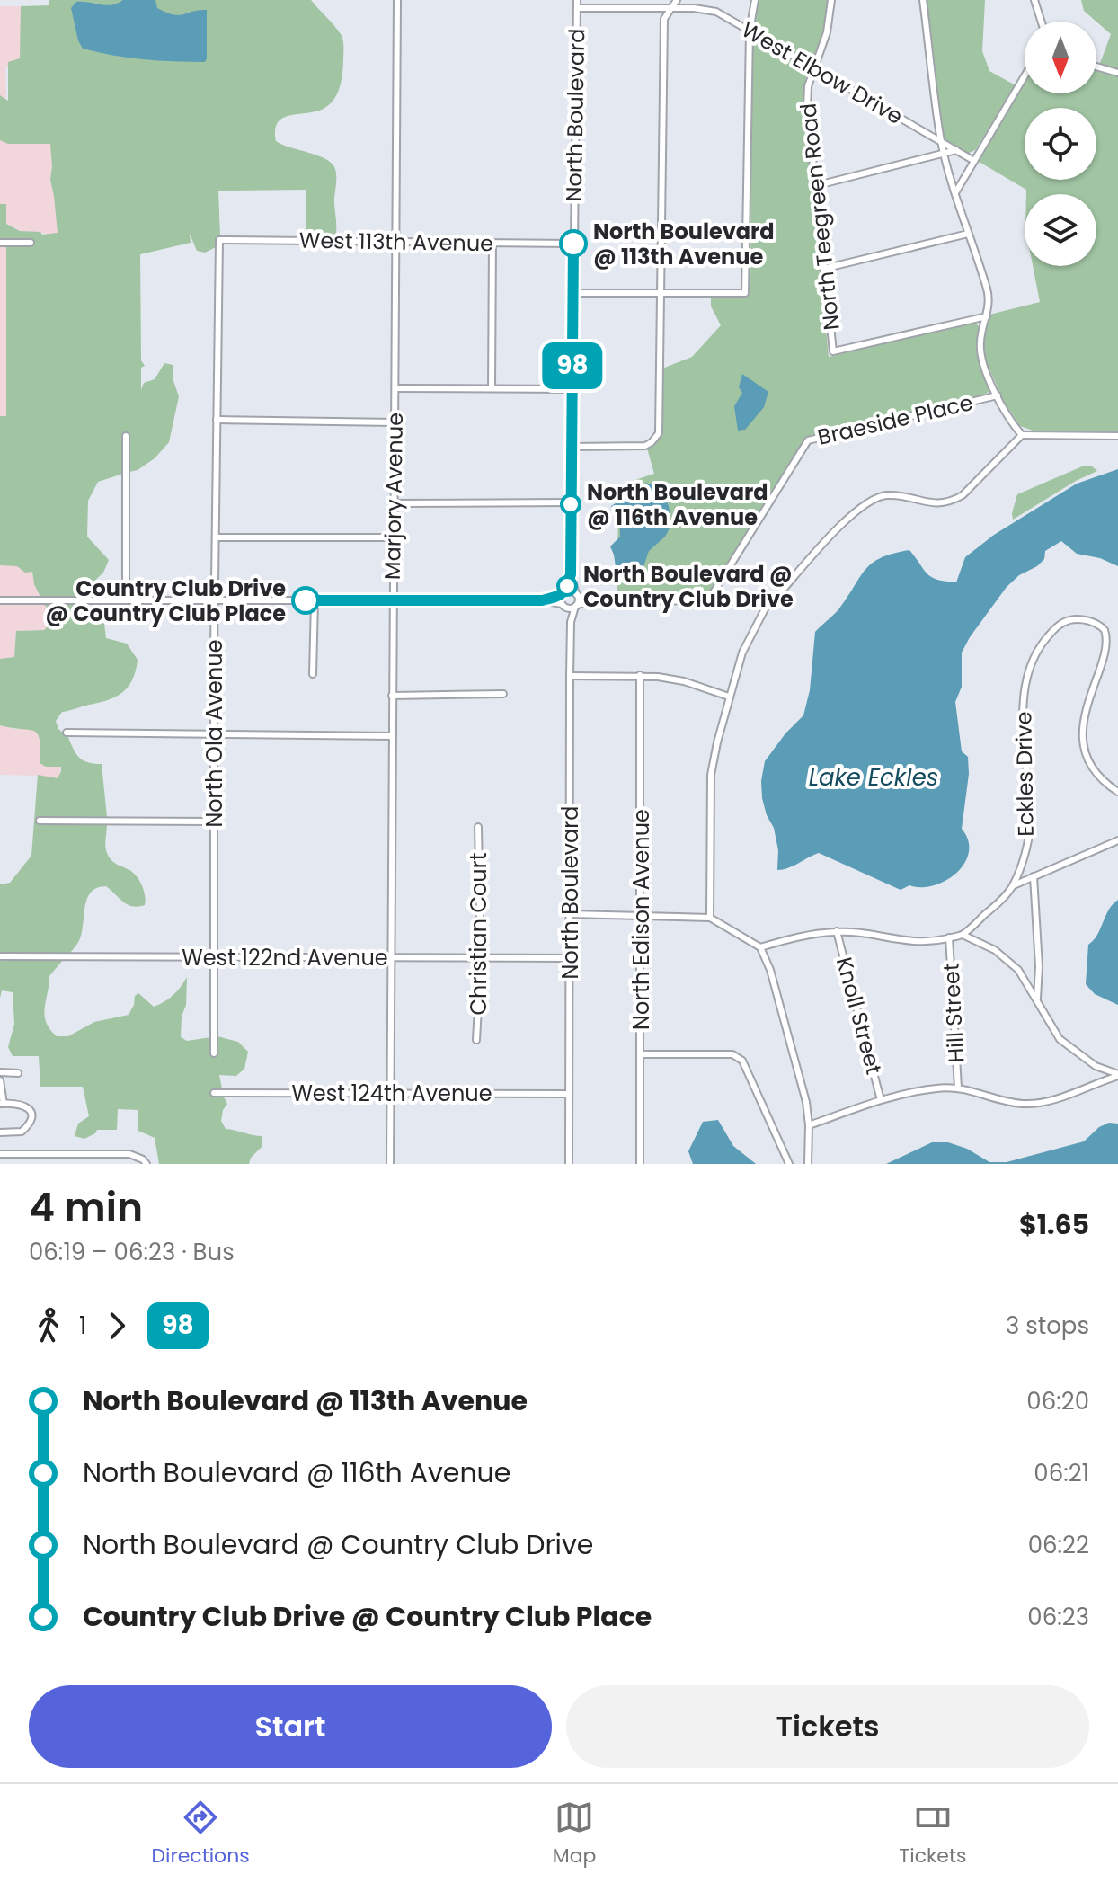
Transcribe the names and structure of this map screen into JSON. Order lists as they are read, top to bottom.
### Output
{
  "streets": {
    "street": [
      "West Elbow Drive",
      "North Boulevard",
      "North Teegreen Road",
      "West 113th Avenue",
      "Braeside Place",
      "Marjory Avenue",
      "North Ola Avenue",
      "Eckles Drive",
      "North Edison Avenue",
      "Christian Court",
      "West 122nd Avenue",
      "Hill Street",
      "Knoll Street",
      "West 124th Avenue"
    ]
  },
  "crossings": [
    ["West Elbow Drive", "North Boulevard"],
    ["West Elbow Drive", "North Teegreen Road"],
    ["North Boulevard", "West 113th Avenue"],
    ["North Boulevard", "West 122nd Avenue"],
    ["North Boulevard", "West 124th Avenue"],
    ["West 113th Avenue", "Marjory Avenue"],
    ["West 113th Avenue", "North Ola Avenue"],
    ["Marjory Avenue", "West 122nd Avenue"],
    ["Marjory Avenue", "West 124th Avenue"],
    ["North Ola Avenue", "West 122nd Avenue"],
    ["Christian Court", "West 122nd Avenue"]
  ],
  "water": ["Lake Eckles"],
  "places": [
    "North Boulevard @ 113th Avenue",
    "North Boulevard @ 116th Avenue",
    "North Boulevard @ Country Club Drive",
    "Country Club Drive @ Country Club Place"
  ],
  "lines": ["bus line 98"],
  "north": "bottom",
  "page": {
    "on_map": "98",
    "heading": ["4 min", "06:19 – 06:23 · Bus", "$1.65"],
    "legs": ["1", "98", "3 stops"],
    "list": [
      {
        "name": "North Boulevard @ 113th Avenue",
        "value": "06:20"
      },
      {
        "name": "North Boulevard @ 116th Avenue",
        "value": "06:21"
      },
      {
        "name": "North Boulevard @ Country Club Drive",
        "value": "06:22"
      },
      {
        "name": "Country Club Drive @ Country Club Place",
        "value": "06:23"
      }
    ],
    "buttons": ["Start", "Tickets"],
    "tabs": ["Directions", "Map", "Tickets"]
  }
}
